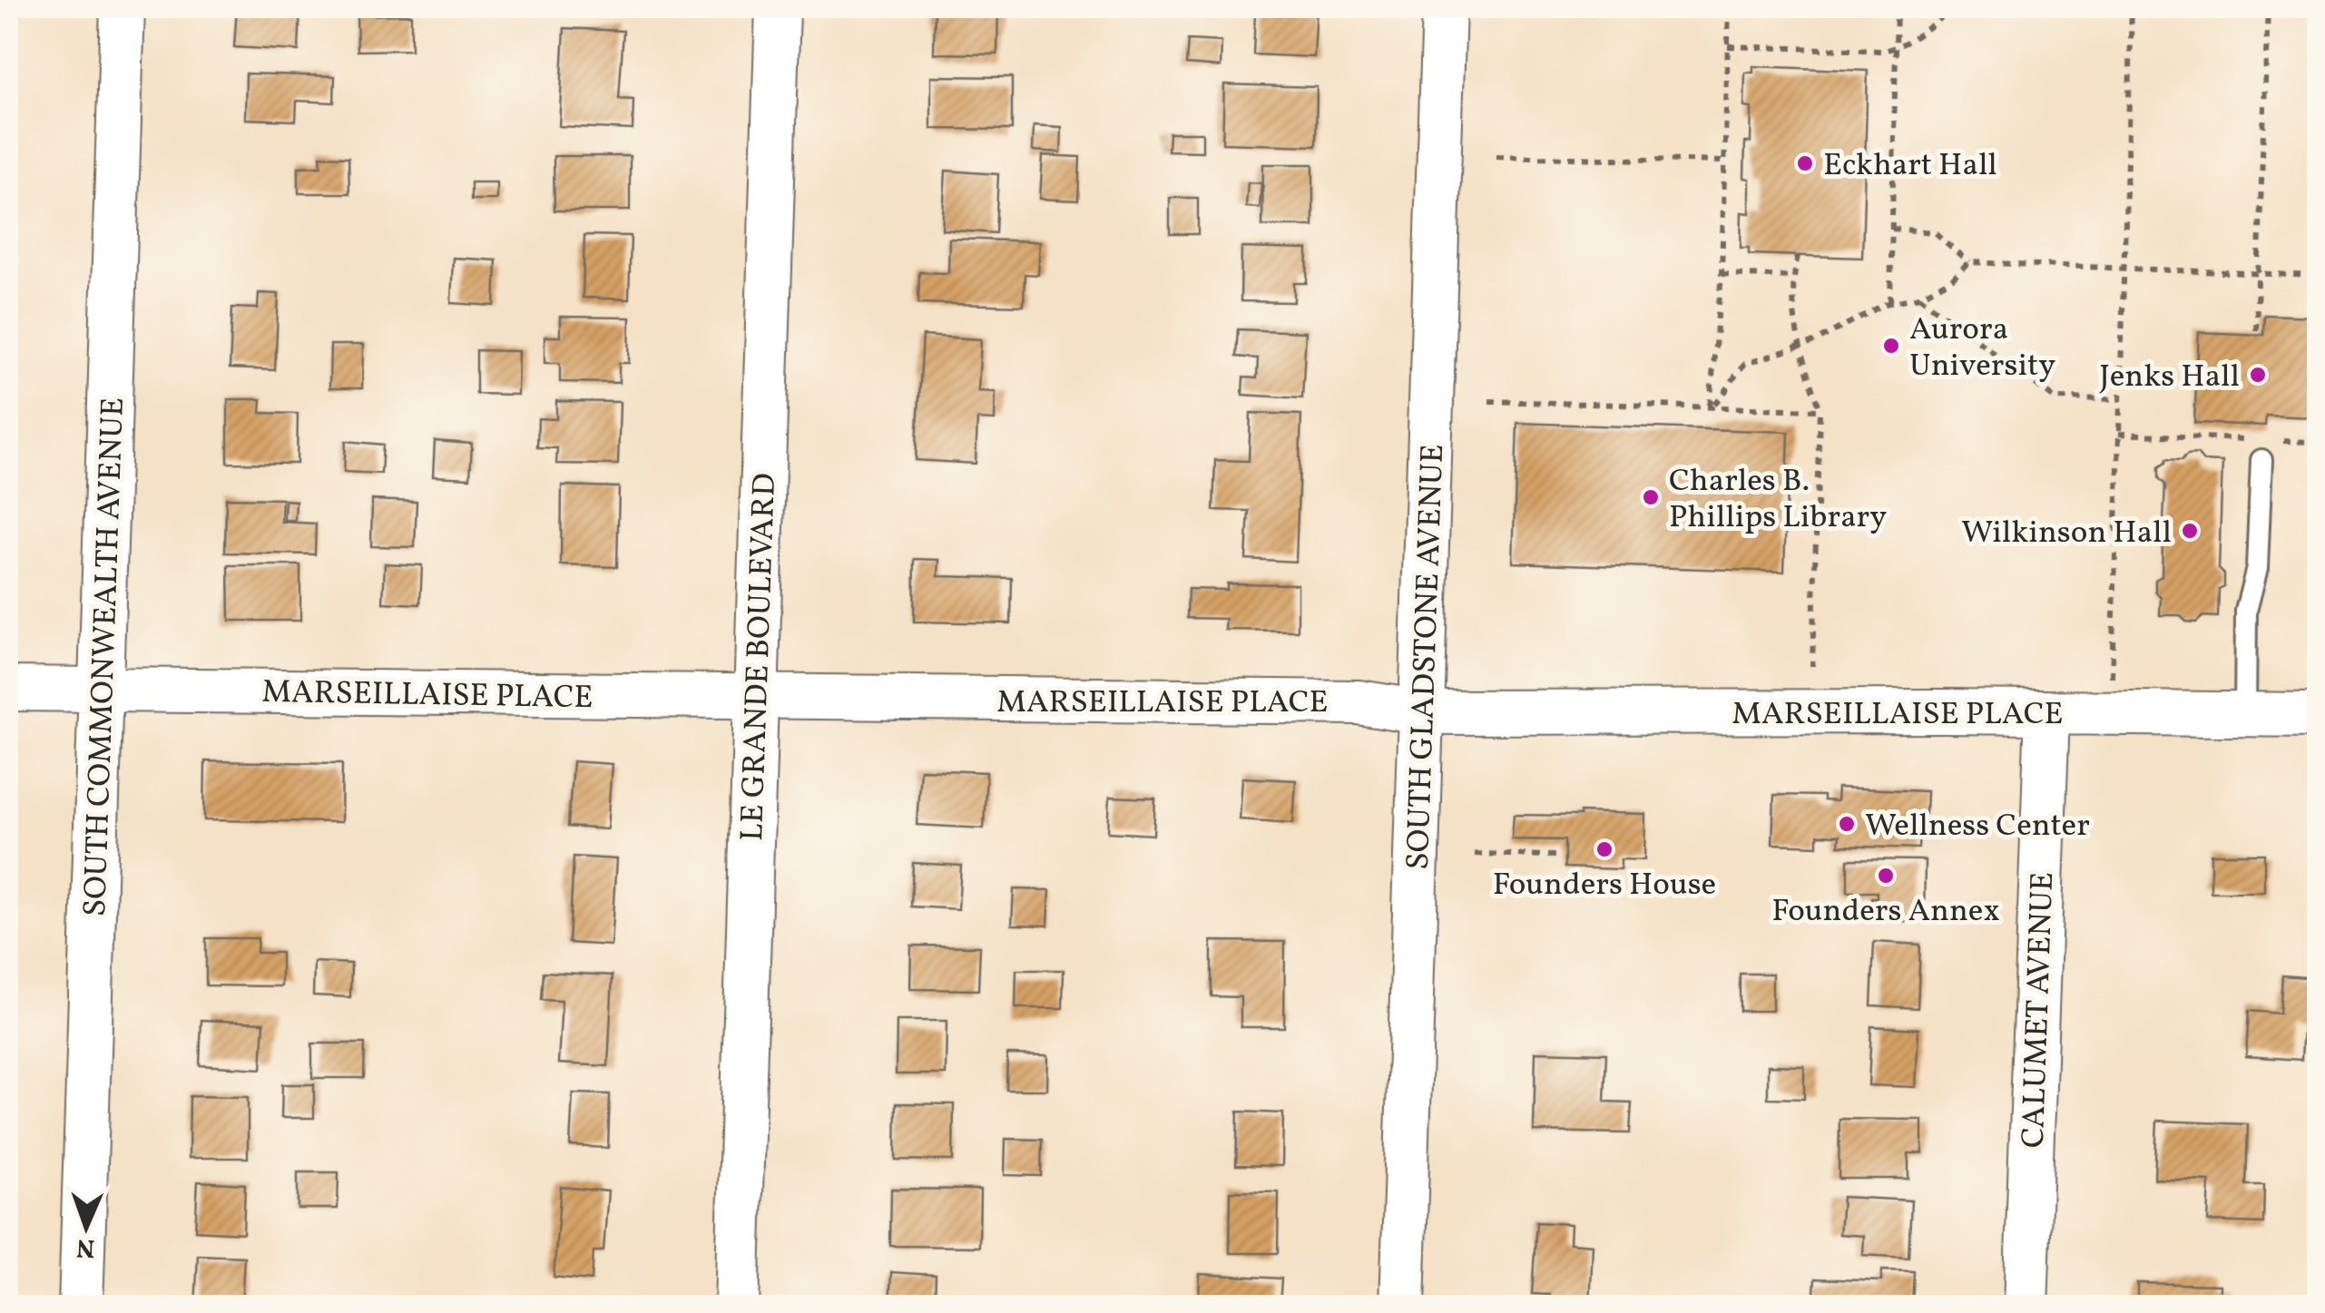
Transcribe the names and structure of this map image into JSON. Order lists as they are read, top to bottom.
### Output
{
  "streets": {
    "street": [
      "SOUTH COMMONWEALTH AVENUE",
      "LE GRANDE BOULEVARD",
      "SOUTH GLADSTONE AVENUE",
      "MARSEILLAISE PLACE",
      "CALUMET AVENUE"
    ]
  },
  "crossings": [
    ["SOUTH COMMONWEALTH AVENUE", "MARSEILLAISE PLACE"],
    ["LE GRANDE BOULEVARD", "MARSEILLAISE PLACE"],
    ["SOUTH GLADSTONE AVENUE", "MARSEILLAISE PLACE"],
    ["MARSEILLAISE PLACE", "CALUMET AVENUE"]
  ],
  "places": [
    "Eckhart Hall",
    "Aurora University",
    "Jenks Hall",
    "Charles B. Phillips Library",
    "Wilkinson Hall",
    "Wellness Center",
    "Founders House",
    "Founders Annex"
  ],
  "north": "bottom"
}
